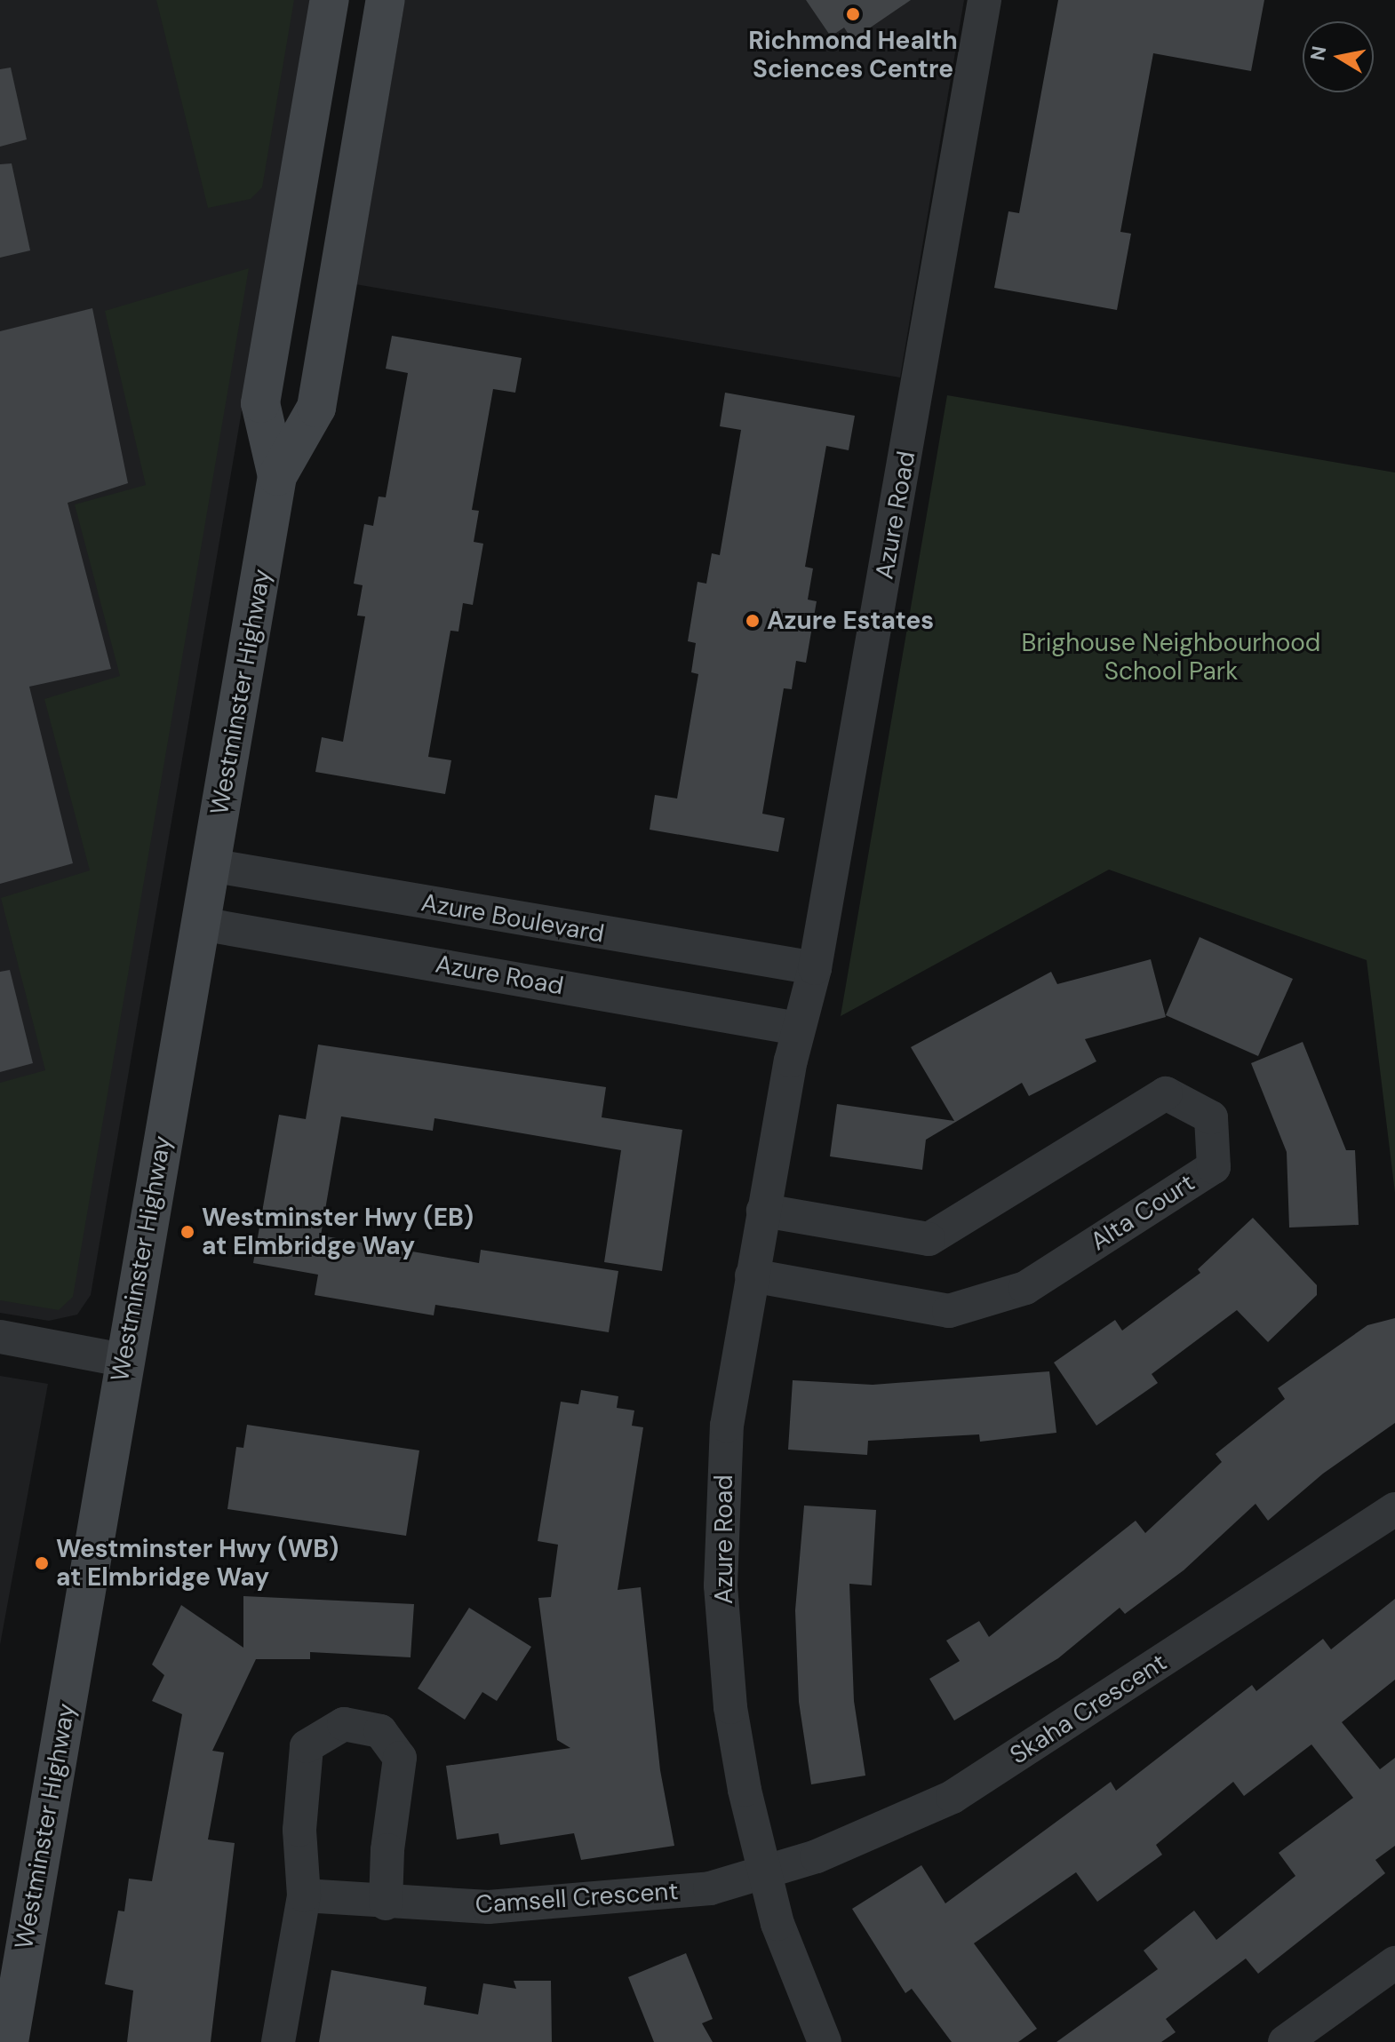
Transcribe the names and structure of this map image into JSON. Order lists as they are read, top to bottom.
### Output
{
  "streets": {
    "main road": ["Westminster Highway"],
    "street": [
      "Azure Road",
      "Azure Boulevard",
      "Alta Court",
      "Skaha Crescent",
      "Camsell Crescent"
    ]
  },
  "crossings": [
    ["Azure Road", "Westminster Highway"],
    ["Azure Road", "Azure Boulevard"],
    ["Azure Road", "Alta Court"],
    ["Azure Road", "Skaha Crescent"],
    ["Azure Road", "Camsell Crescent"],
    ["Westminster Highway", "Azure Boulevard"],
    ["Skaha Crescent", "Camsell Crescent"]
  ],
  "parks": ["Brighouse Neighbourhood School Park"],
  "places": [
    "Richmond Health Sciences Centre",
    "Azure Estates",
    "Westminster Hwy (EB) at Elmbridge Way",
    "Westminster Hwy (WB) at Elmbridge Way"
  ],
  "north": "left"
}
